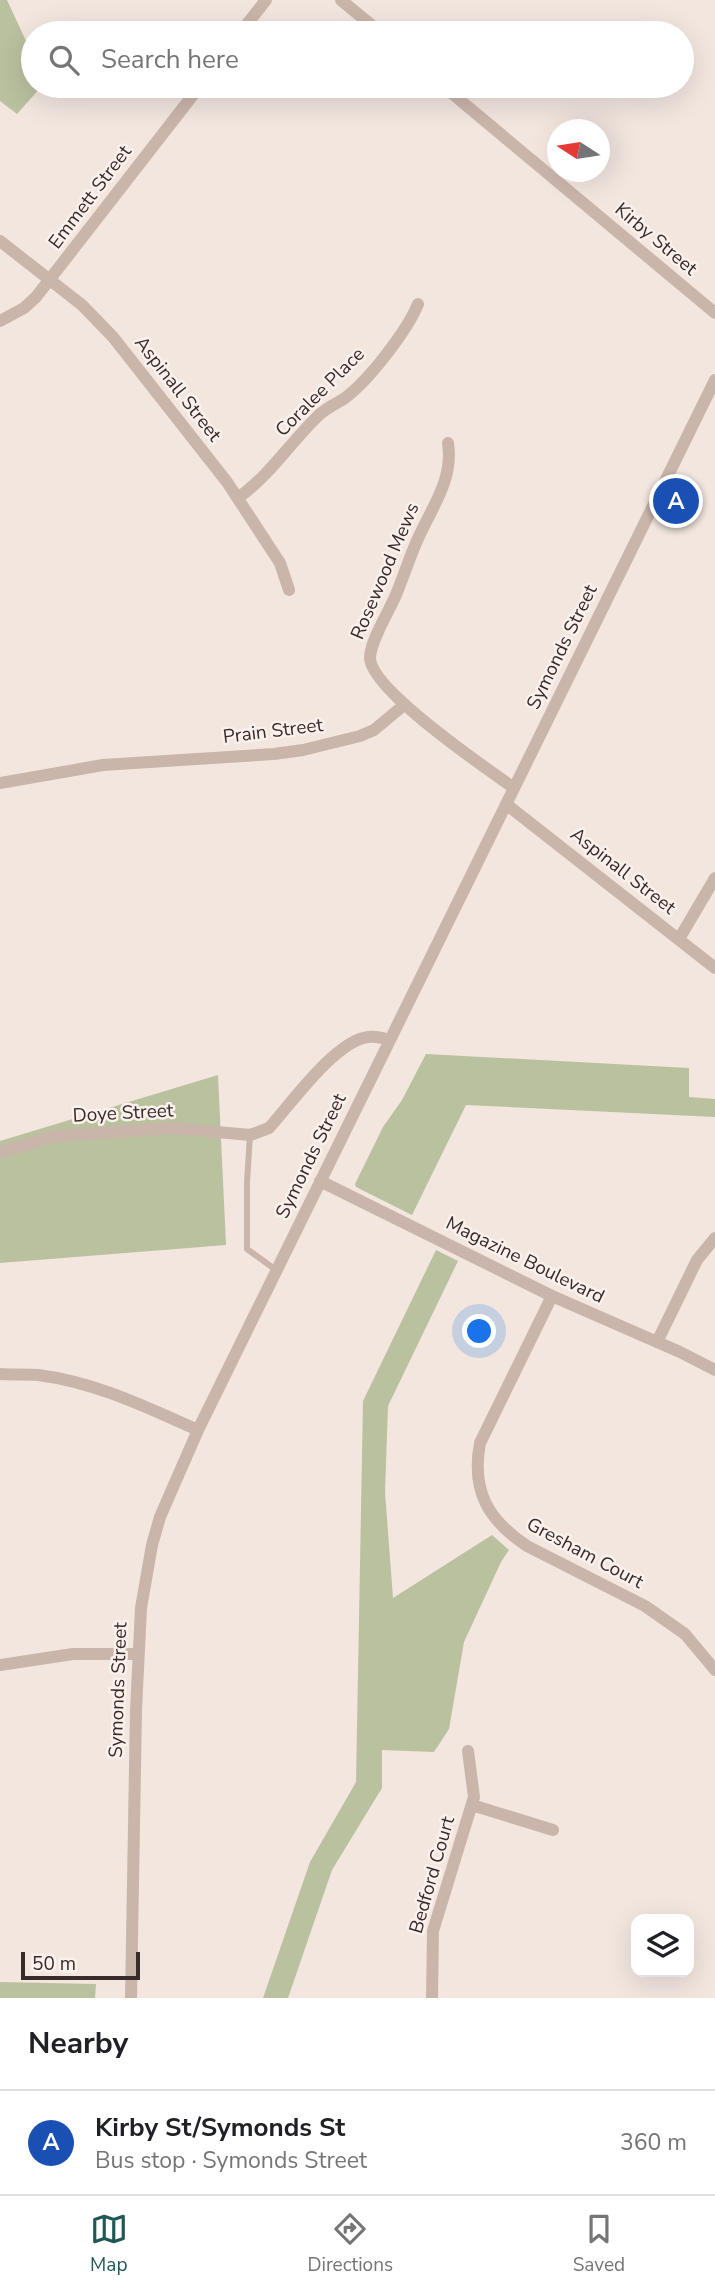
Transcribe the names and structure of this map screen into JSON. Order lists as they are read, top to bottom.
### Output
{
  "streets": {
    "street": [
      "Emmett Street",
      "Kirby Street",
      "Aspinall Street",
      "Coralee Place",
      "Rosewood Mews",
      "Symonds Street",
      "Prain Street",
      "Doye Street",
      "Magazine Boulevard",
      "Gresham Court",
      "Bedford Court"
    ]
  },
  "crossings": [
    ["Emmett Street", "Aspinall Street"],
    ["Aspinall Street", "Coralee Place"],
    ["Aspinall Street", "Symonds Street"],
    ["Rosewood Mews", "Prain Street"],
    ["Symonds Street", "Magazine Boulevard"],
    ["Magazine Boulevard", "Gresham Court"]
  ],
  "scale_bar": "50 m",
  "north": "left",
  "page": {
    "search": "Search here",
    "pins": "A",
    "scale": "50 m",
    "heading": "Nearby",
    "list": [
      {
        "mark": "A",
        "name": "Kirby St/Symonds St",
        "note": "Bus stop · Symonds Street",
        "value": "360 m"
      }
    ],
    "nav": ["Map", "Directions", "Saved"]
  }
}
